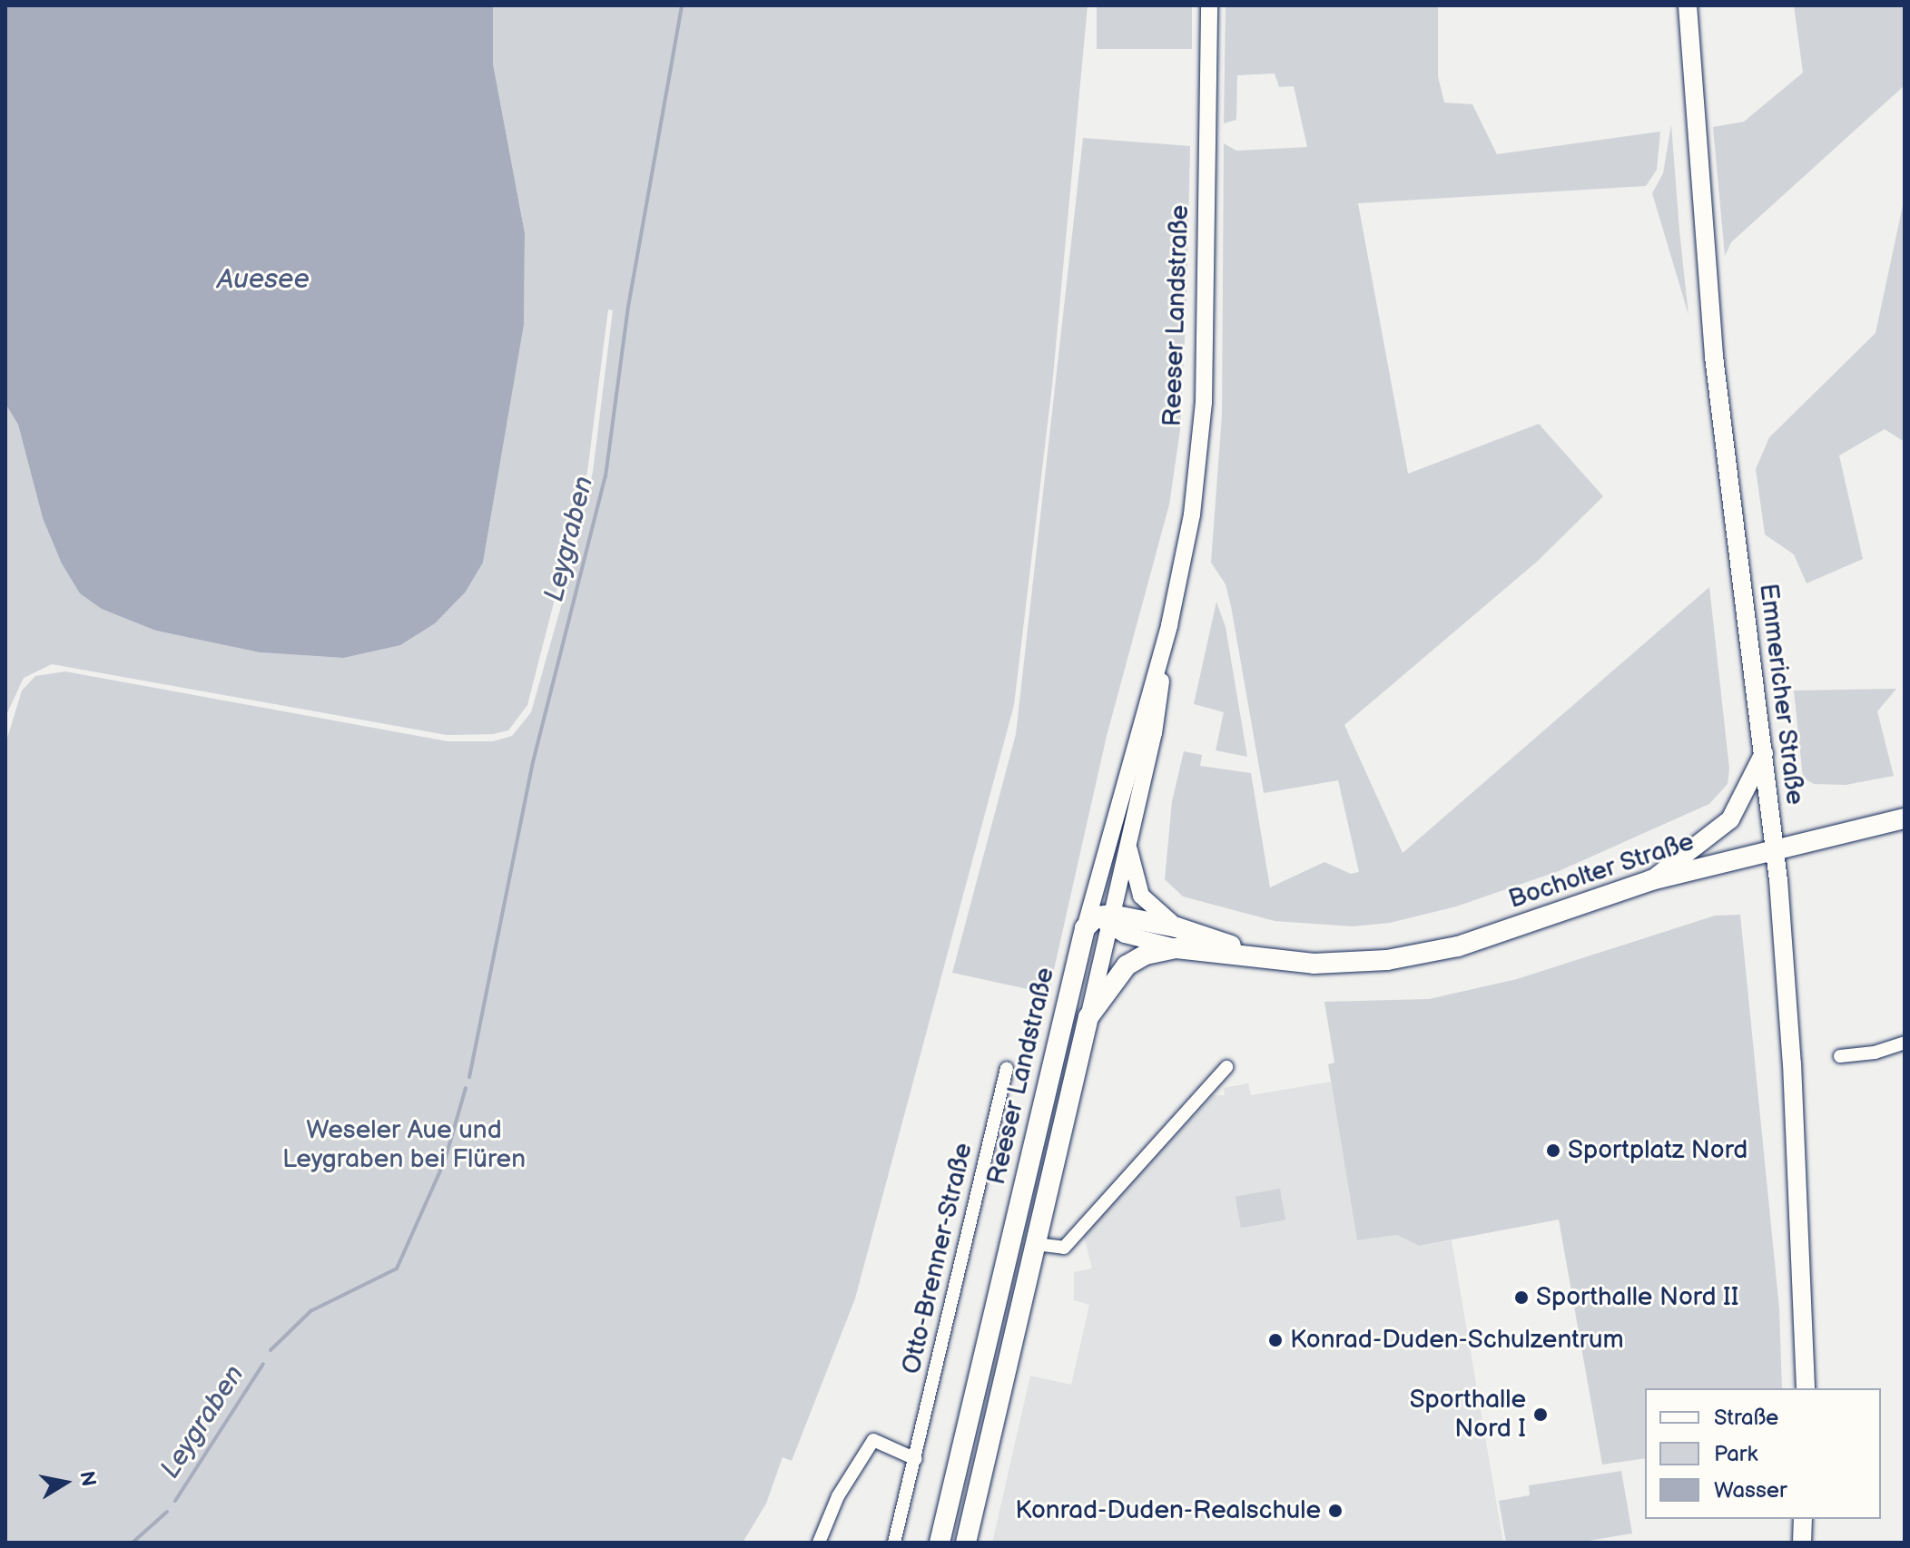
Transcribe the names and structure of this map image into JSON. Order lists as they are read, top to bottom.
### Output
{
  "streets": {
    "main road": ["Reeser Landstraße", "Emmericher Straße", "Bocholter Straße"],
    "street": ["Otto-Brenner-Straße"]
  },
  "crossings": [
    ["Reeser Landstraße", "Bocholter Straße"],
    ["Emmericher Straße", "Bocholter Straße"]
  ],
  "water": ["Auesee", "Leygraben"],
  "parks": ["Weseler Aue und Leygraben bei Flüren"],
  "places": [
    "Sportplatz Nord",
    "Sporthalle Nord II",
    "Konrad-Duden-Schulzentrum",
    "Sporthalle Nord I",
    "Konrad-Duden-Realschule"
  ],
  "legend": ["Straße", "Park", "Wasser"],
  "north": "right"
}
